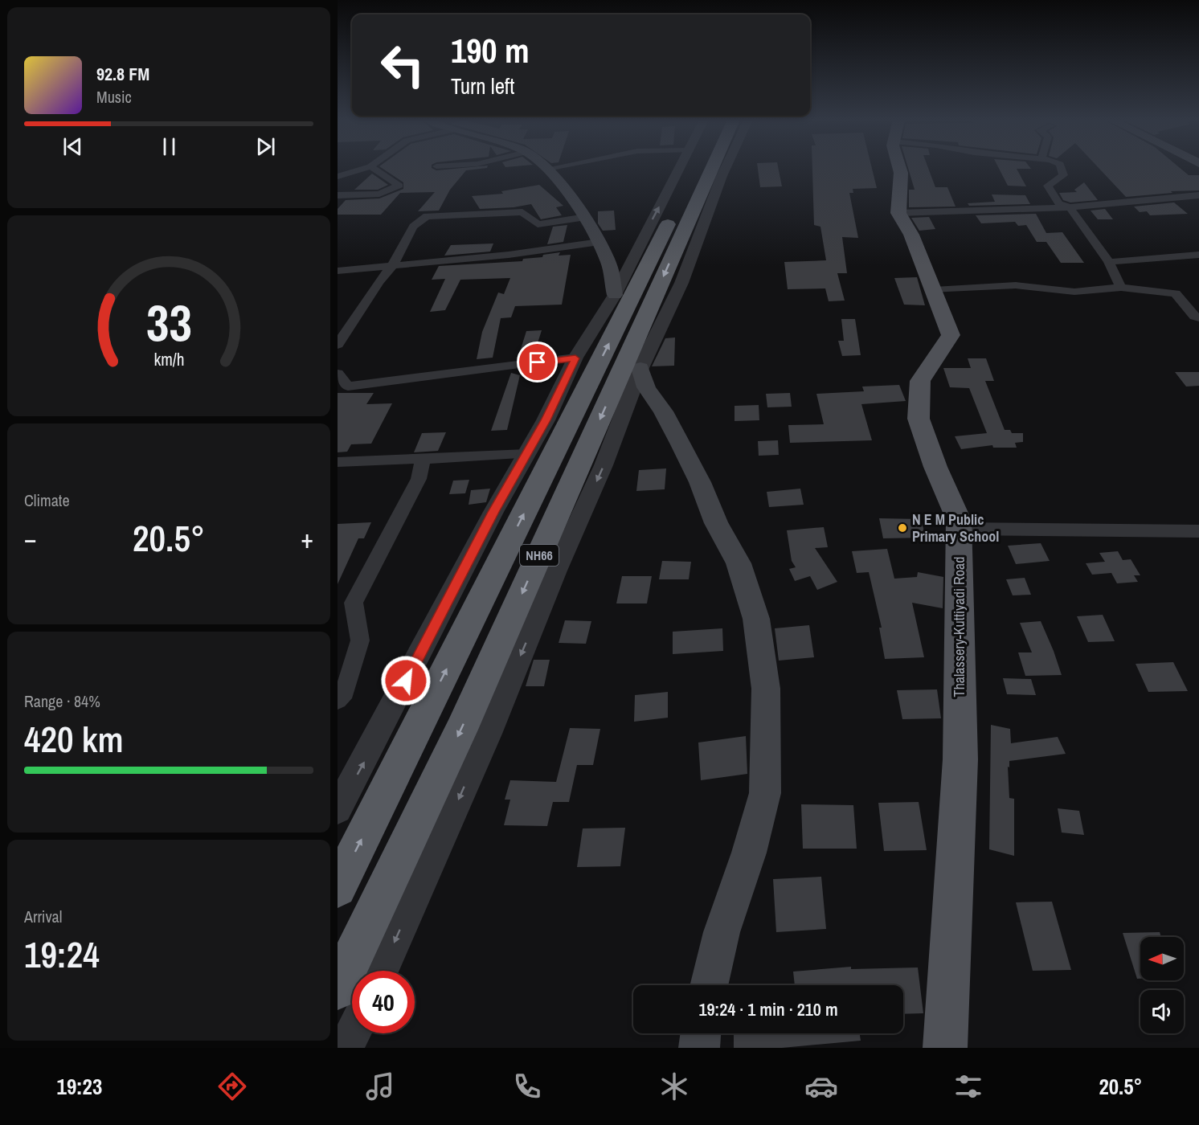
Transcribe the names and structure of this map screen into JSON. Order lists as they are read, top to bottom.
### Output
{
  "streets": {
    "highway": ["NH66"],
    "main road": ["Thalassery-Kuttiyadi Road"]
  },
  "places": ["N E M Public Primary School"],
  "north": "left",
  "page": {
    "turn": ["190 m", "Turn left"],
    "song": ["92.8 FM", "Music"],
    "tile": [
      "Climate",
      ["Range · 84%", "420 km"],
      ["Arrival", "19:24"]
    ],
    "heat": ["−", "20.5°", "+"],
    "limit": "40",
    "trip": "19:24 · 1 min · 210 m",
    "tabs": ["19:23", "20.5°"],
    "gauge": ["33", "km/h"]
  }
}
